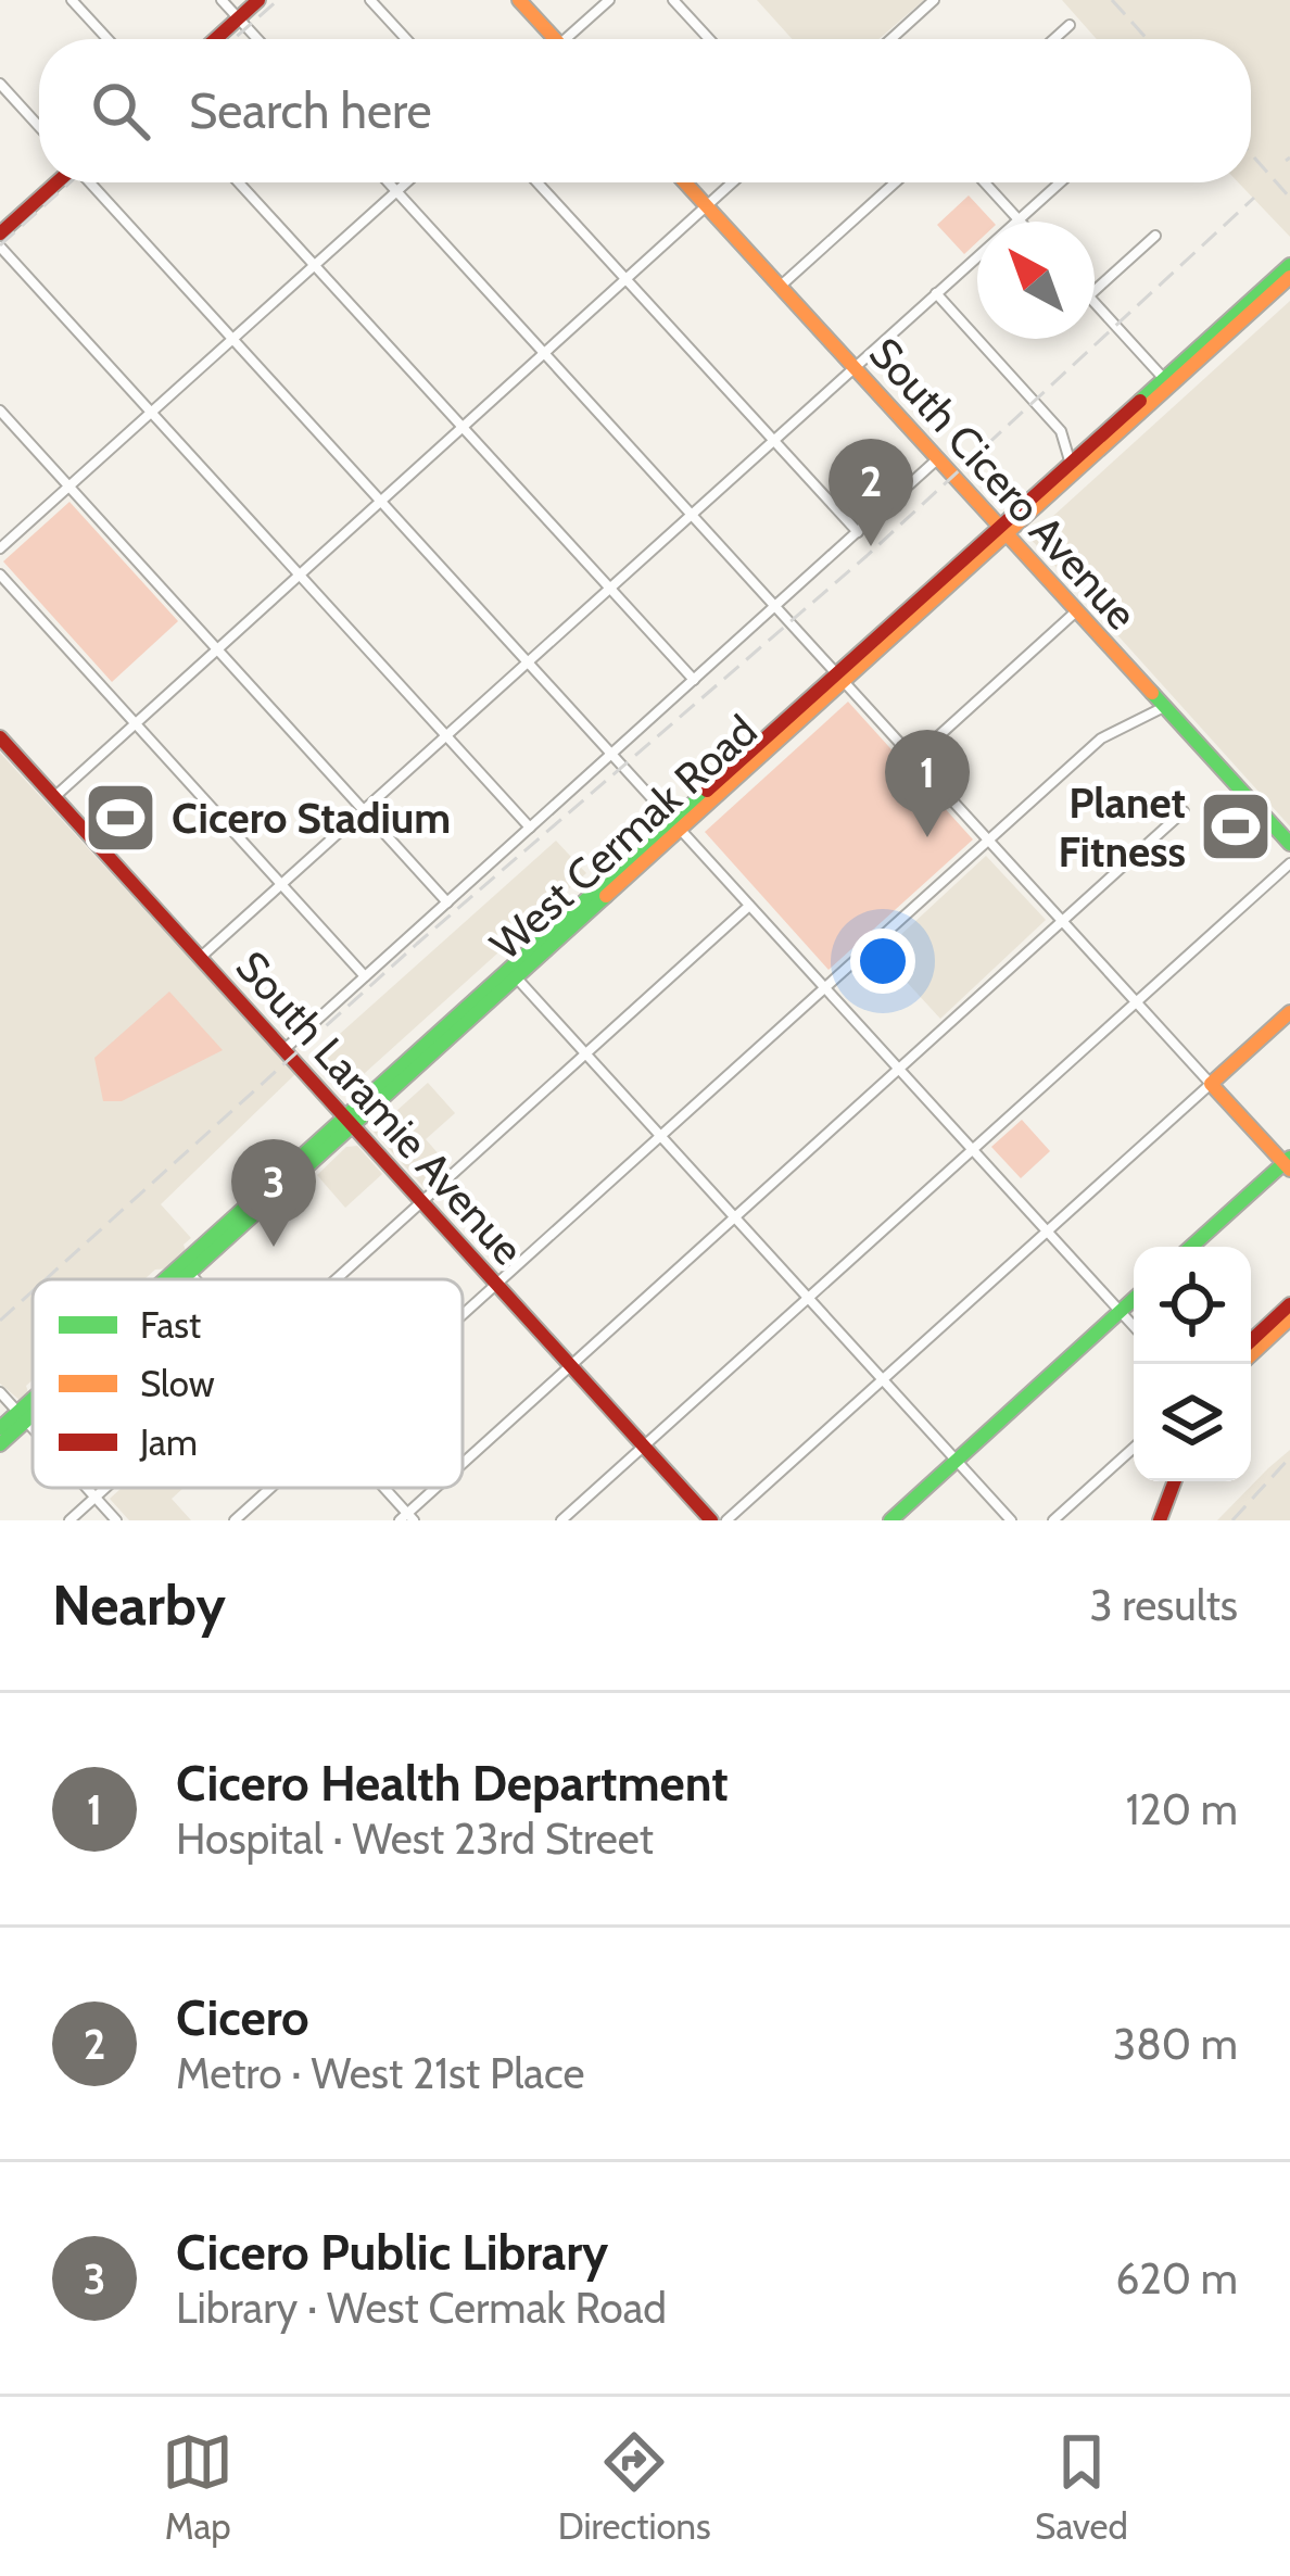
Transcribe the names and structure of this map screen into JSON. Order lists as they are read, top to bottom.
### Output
{
  "streets": {
    "main road": ["South Cicero Avenue", "West Cermak Road", "South Laramie Avenue"]
  },
  "crossings": [
    ["South Cicero Avenue", "West Cermak Road"],
    ["West Cermak Road", "South Laramie Avenue"]
  ],
  "places": {
    "sports": ["Cicero Stadium", "Planet Fitness"]
  },
  "legend": ["Fast", "Slow", "Jam"],
  "north": "top left",
  "page": {
    "search": "Search here",
    "pins": ["2", "1", "3"],
    "heading": ["Nearby", "3 results"],
    "list": [
      {
        "mark": "1",
        "name": "Cicero Health Department",
        "note": "Hospital · West 23rd Street",
        "value": "120 m"
      },
      {
        "mark": "2",
        "name": "Cicero",
        "note": "Metro · West 21st Place",
        "value": "380 m"
      },
      {
        "mark": "3",
        "name": "Cicero Public Library",
        "note": "Library · West Cermak Road",
        "value": "620 m"
      }
    ],
    "nav": ["Map", "Directions", "Saved"]
  }
}
